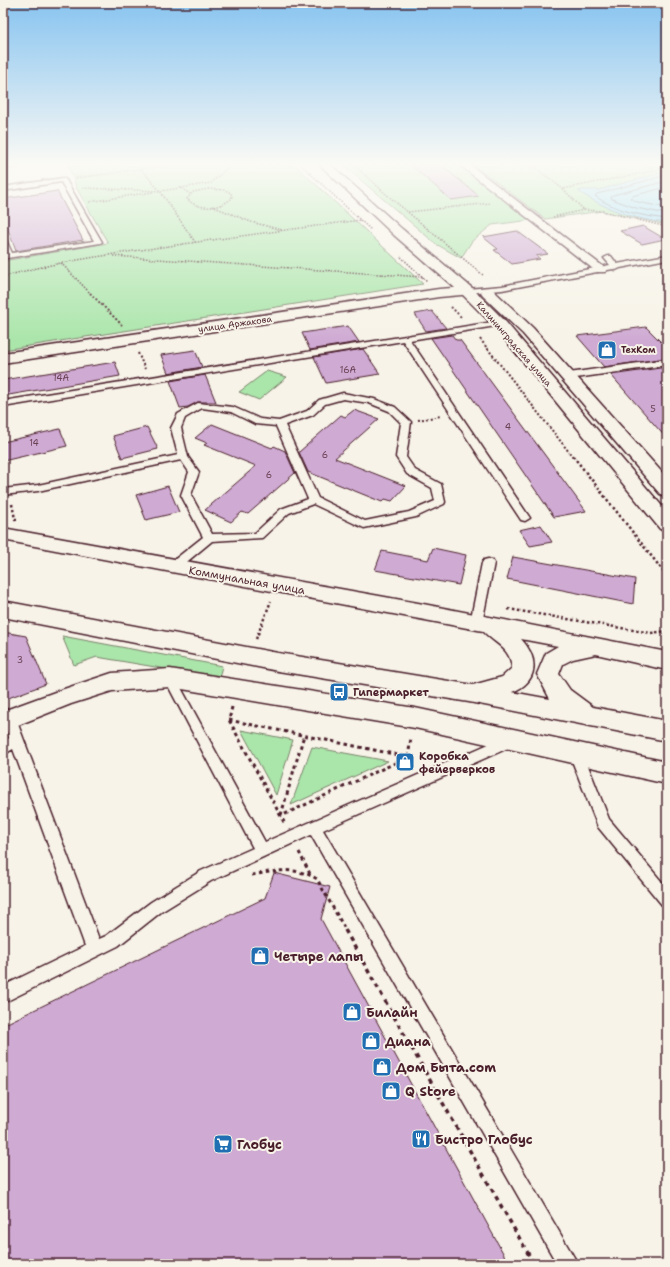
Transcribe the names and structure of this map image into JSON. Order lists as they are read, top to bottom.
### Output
{
  "streets": {
    "main road": ["улица Аржакова", "Калининградская улица", "Коммунальная улица"]
  },
  "crossings": [
    ["улица Аржакова", "Калининградская улица"]
  ],
  "places": {
    "shop": [
      "ТехКом",
      "Коробка фейерверков",
      "Четыре лапы",
      "Билайн",
      "Диана",
      "Дом Быта.com",
      "Q Store"
    ],
    "bus stop": ["Гипермаркет"],
    "restaurant": ["Бистро Глобус"],
    "supermarket": ["Глобус"]
  },
  "house_numbers": [
    "16А",
    "14А",
    "5",
    "4",
    "14",
    "6",
    "6",
    "3"
  ]
}
